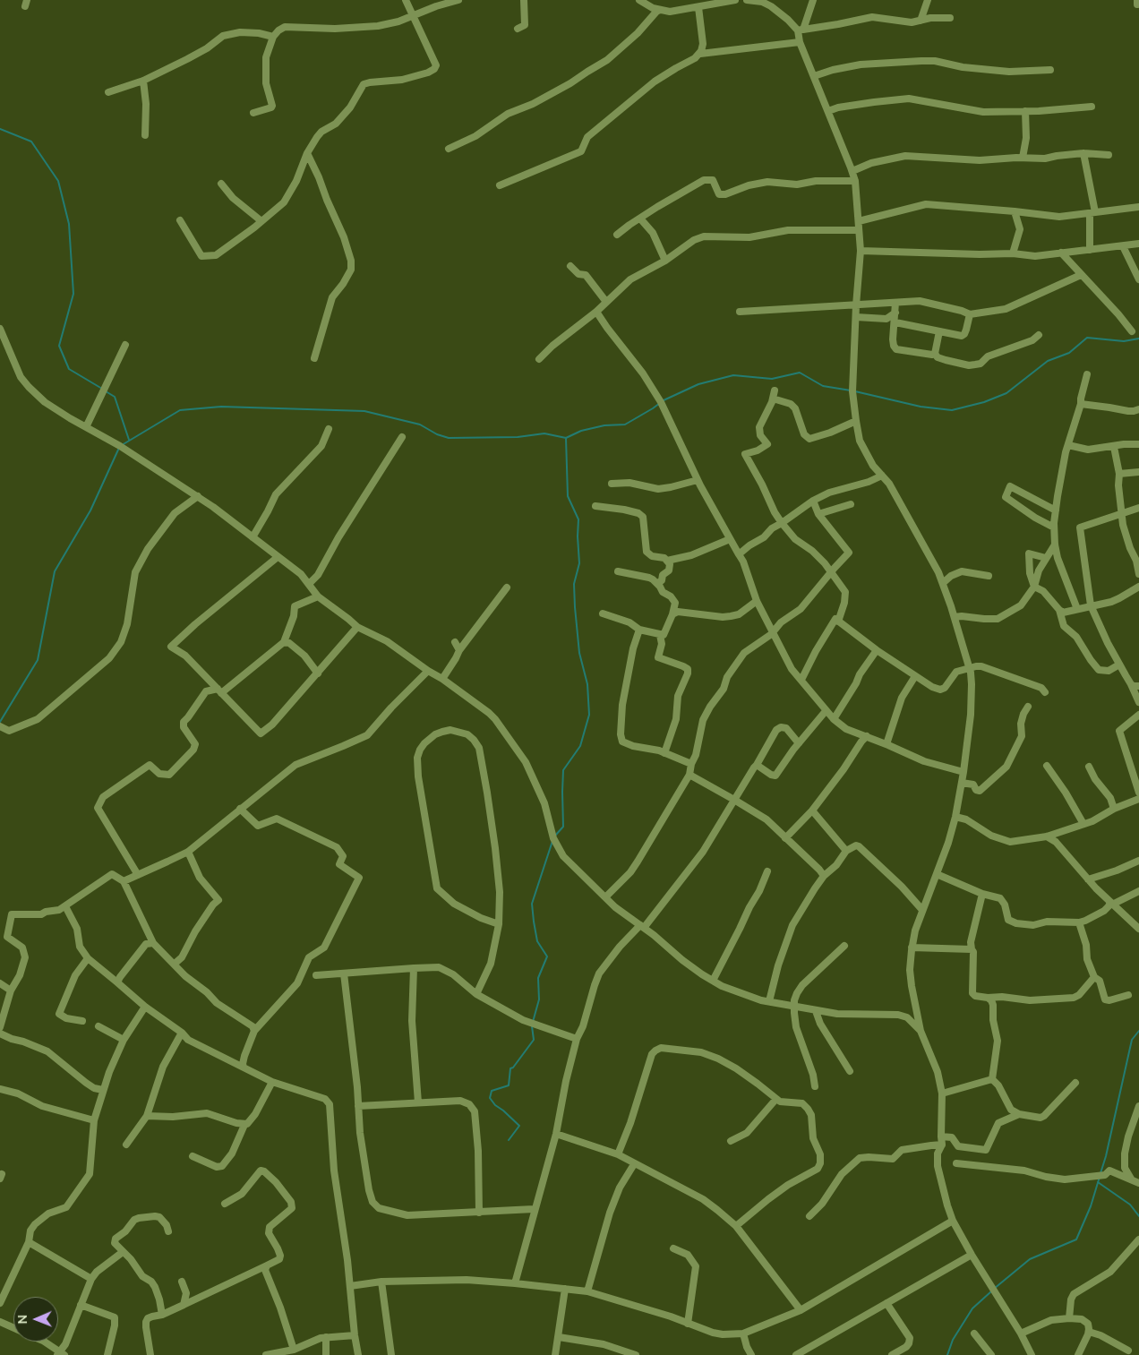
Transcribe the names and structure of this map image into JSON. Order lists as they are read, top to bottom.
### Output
{
  "north": "left"
}
